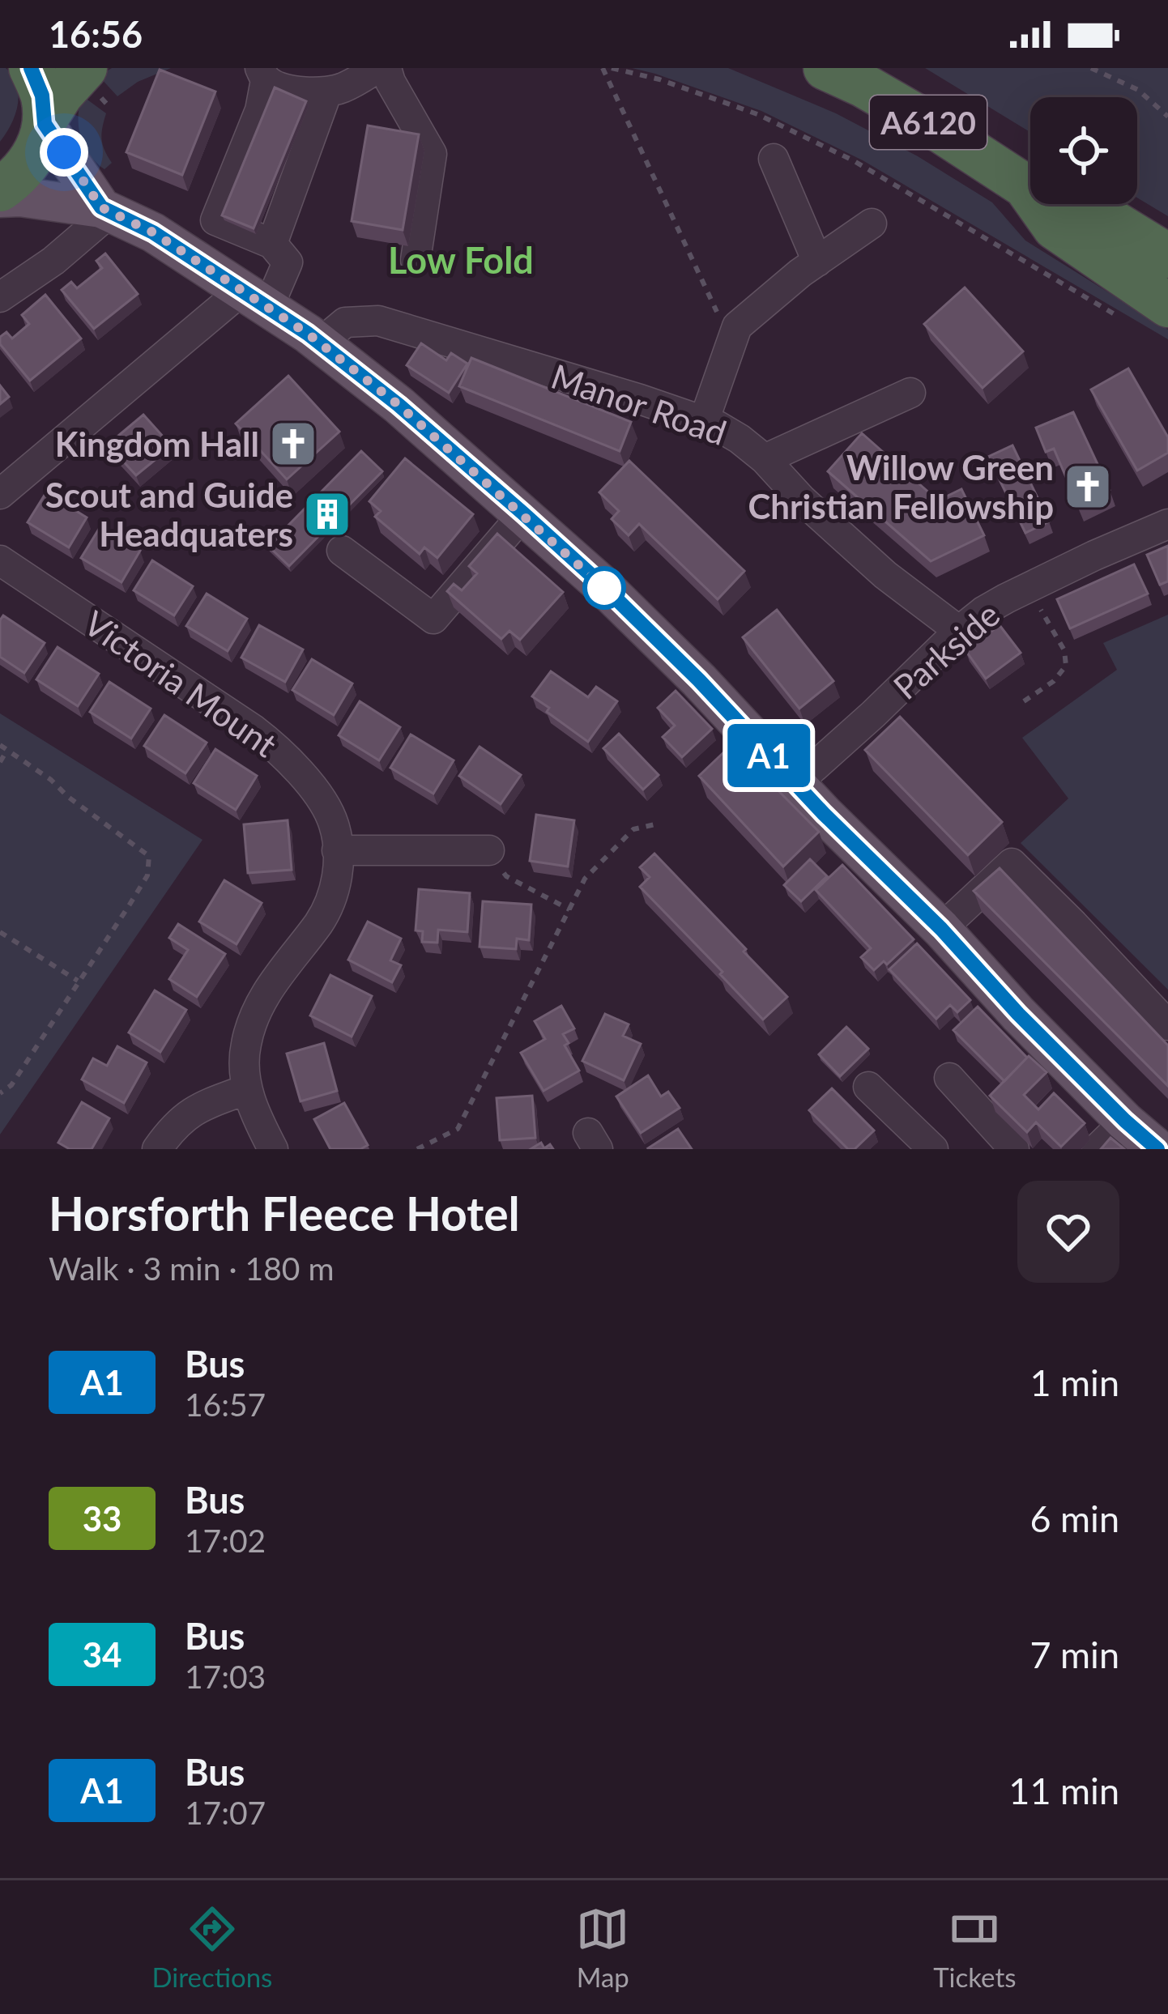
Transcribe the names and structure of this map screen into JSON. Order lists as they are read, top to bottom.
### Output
{
  "streets": {
    "highway": ["A6120"],
    "street": ["Manor Road", "Parkside", "Victoria Mount"]
  },
  "crossings": [
    ["Manor Road", "Parkside"]
  ],
  "districts": ["Low Fold"],
  "places": {
    "church": ["Kingdom Hall", "Willow Green Christian Fellowship"],
    "building": ["Scout and Guide Headquaters"]
  },
  "lines": ["bus line A1"],
  "page": {
    "status": "16:56",
    "on_map": "A1",
    "heading": ["Horsforth Fleece Hotel", "Walk · 3 min · 180 m"],
    "list": [
      {
        "mark": "A1",
        "name": "Bus",
        "note": "16:57",
        "value": "1 min"
      },
      {
        "mark": "33",
        "name": "Bus",
        "note": "17:02",
        "value": "6 min"
      },
      {
        "mark": "34",
        "name": "Bus",
        "note": "17:03",
        "value": "7 min"
      },
      {
        "mark": "A1",
        "name": "Bus",
        "note": "17:07",
        "value": "11 min"
      }
    ],
    "tabs": ["Directions", "Map", "Tickets"]
  }
}
